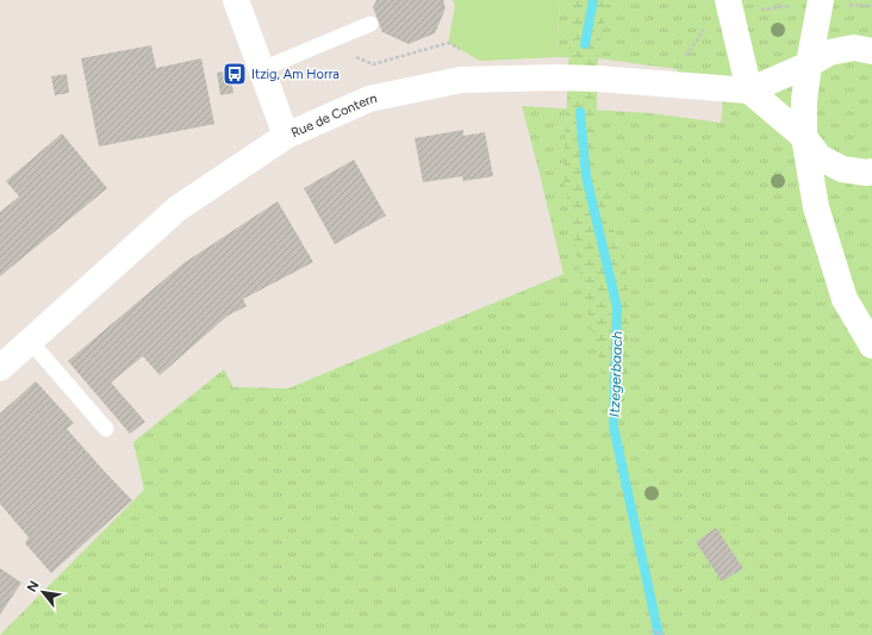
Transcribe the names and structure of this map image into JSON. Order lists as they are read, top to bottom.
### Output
{
  "streets": {
    "street": ["Rue de Contern"]
  },
  "water": ["Itzegerbaach"],
  "places": {
    "bus stop": ["Itzig, Am Horra"]
  },
  "north": "top left"
}
